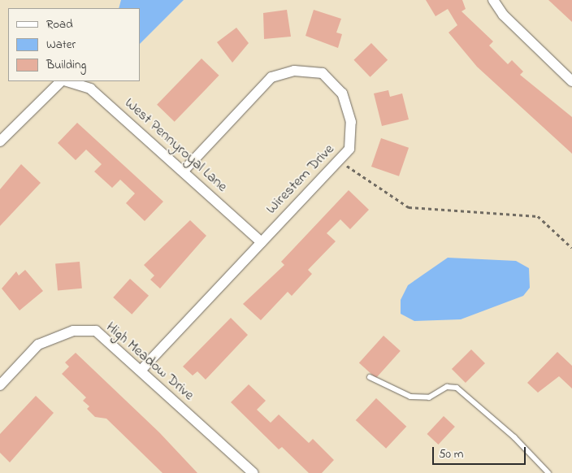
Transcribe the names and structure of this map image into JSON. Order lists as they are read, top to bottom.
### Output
{
  "streets": {
    "street": ["West Pennyroyal Lane", "Wirestem Drive", "High Meadow Drive"]
  },
  "crossings": [
    ["West Pennyroyal Lane", "Wirestem Drive"],
    ["Wirestem Drive", "High Meadow Drive"]
  ],
  "legend": ["Road", "Water", "Building"],
  "scale_bar": "50 m"
}
